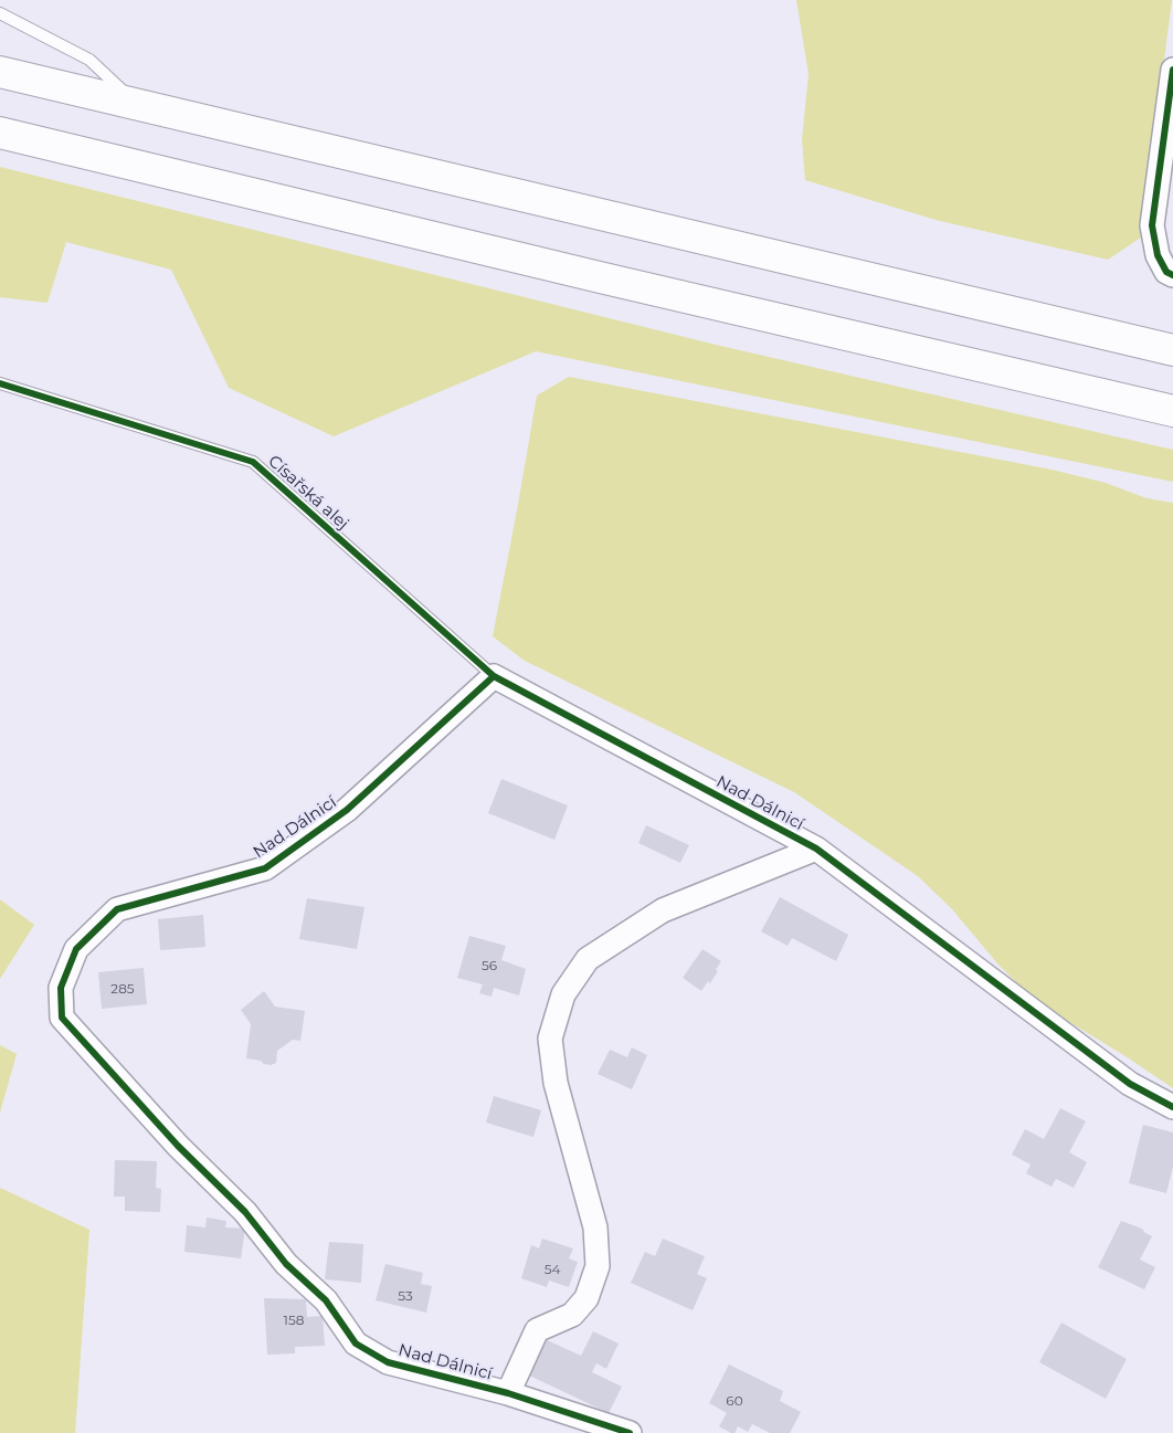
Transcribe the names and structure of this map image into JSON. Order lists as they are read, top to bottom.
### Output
{
  "streets": {
    "street": ["Nad Dálnicí"],
    "lane": ["Císařská alej"]
  },
  "crossings": [
    ["Císařská alej", "Nad Dálnicí"]
  ],
  "house_numbers": [
    "56",
    "285",
    "54",
    "53",
    "158",
    "60"
  ]
}
